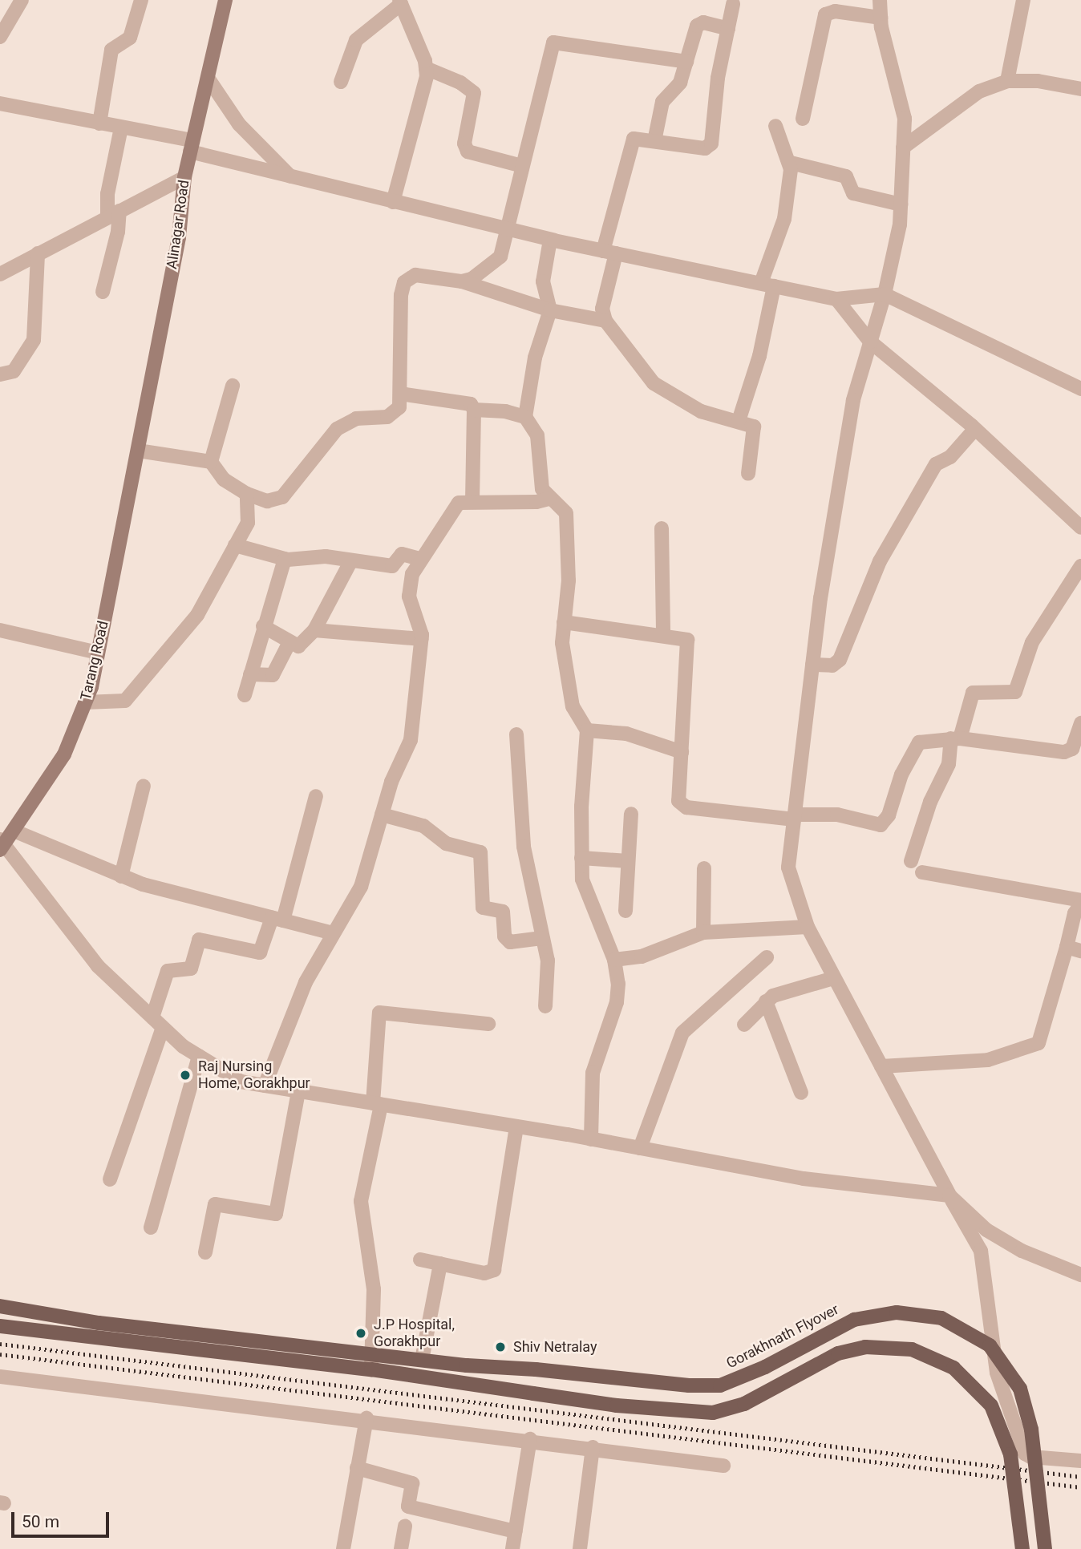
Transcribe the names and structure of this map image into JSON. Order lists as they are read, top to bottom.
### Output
{
  "streets": {
    "main road": ["Alinagar Road", "Tarang Road", "Gorakhnath Flyover"]
  },
  "crossings": [
    ["Alinagar Road", "Tarang Road"]
  ],
  "places": ["Raj Nursing Home, Gorakhpur", "J.P Hospital, Gorakhpur", "Shiv Netralay"],
  "scale_bar": "50 m"
}
